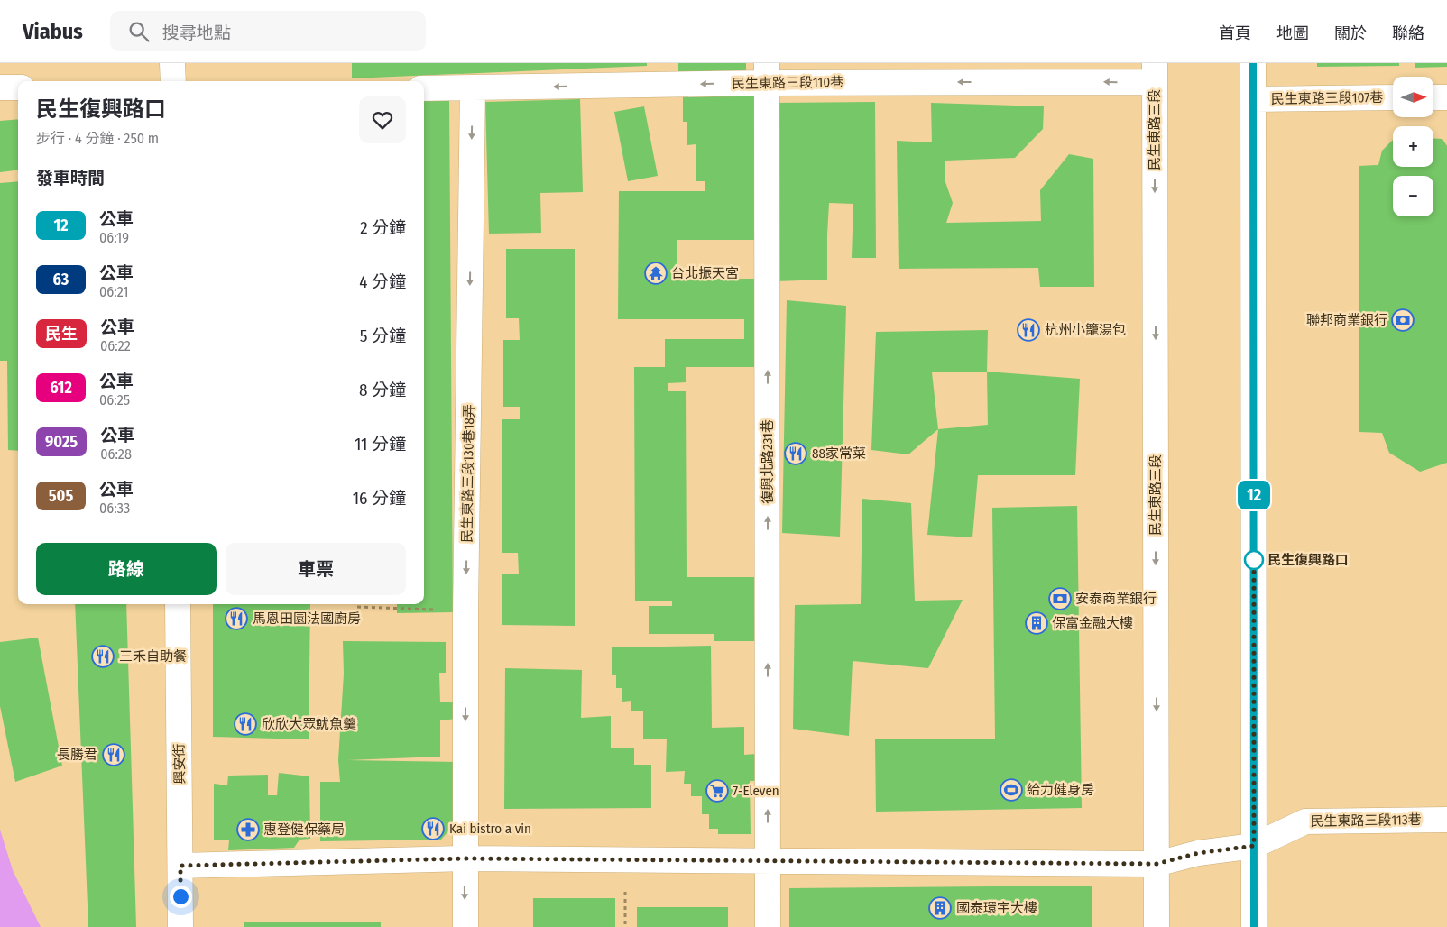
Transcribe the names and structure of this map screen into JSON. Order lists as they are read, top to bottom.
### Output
{
  "streets": {
    "street": [
      "民生東路三段110巷",
      "民生東路三段107巷",
      "民生東路三段",
      "復興北路231巷",
      "民生東路三段130巷18弄",
      "興安街",
      "民生東路三段113巷"
    ]
  },
  "crossings": [
    ["民生東路三段110巷", "民生東路三段"],
    ["民生東路三段110巷", "復興北路231巷"],
    ["民生東路三段110巷", "民生東路三段130巷18弄"],
    ["民生東路三段", "民生東路三段113巷"],
    ["復興北路231巷", "民生東路三段113巷"],
    ["民生東路三段130巷18弄", "民生東路三段113巷"],
    ["興安街", "民生東路三段113巷"]
  ],
  "one_way": ["民生東路三段110巷", "復興北路231巷", "民生東路三段130巷18弄"],
  "places": {
    "temple": ["台北振天宮"],
    "bank": ["聯邦商業銀行", "安泰商業銀行"],
    "restaurant": [
      "杭州小籠湯包",
      "88家常菜",
      "馬恩田園法國廚房",
      "三禾自助餐",
      "欣欣大眾魷魚羹",
      "長勝君",
      "Kai bistro a vin"
    ],
    "other": ["民生復興路口"],
    "building": ["保富金融大樓", "國泰環宇大樓"],
    "sports": ["給力健身房"],
    "supermarket": ["7-Eleven"],
    "pharmacy": ["惠登健保藥局"]
  },
  "lines": ["bus line 12"],
  "north": "right",
  "page": {
    "header": "Viabus",
    "search": "搜尋地點",
    "nav": [
      "首頁",
      "地圖",
      "關於",
      "聯絡"
    ],
    "on_map": "12",
    "map_buttons": ["+", "−"],
    "heading": [
      ["民生復興路口", "步行 · 4 分鐘 · 250 m"],
      "發車時間"
    ],
    "list": [
      {
        "mark": "12",
        "name": "公車",
        "note": "06:19",
        "value": "2 分鐘"
      },
      {
        "mark": "63",
        "name": "公車",
        "note": "06:21",
        "value": "4 分鐘"
      },
      {
        "mark": "民生",
        "name": "公車",
        "note": "06:22",
        "value": "5 分鐘"
      },
      {
        "mark": "612",
        "name": "公車",
        "note": "06:25",
        "value": "8 分鐘"
      },
      {
        "mark": "9025",
        "name": "公車",
        "note": "06:28",
        "value": "11 分鐘"
      },
      {
        "mark": "505",
        "name": "公車",
        "note": "06:33",
        "value": "16 分鐘"
      }
    ],
    "buttons": ["路線", "車票"]
  }
}
